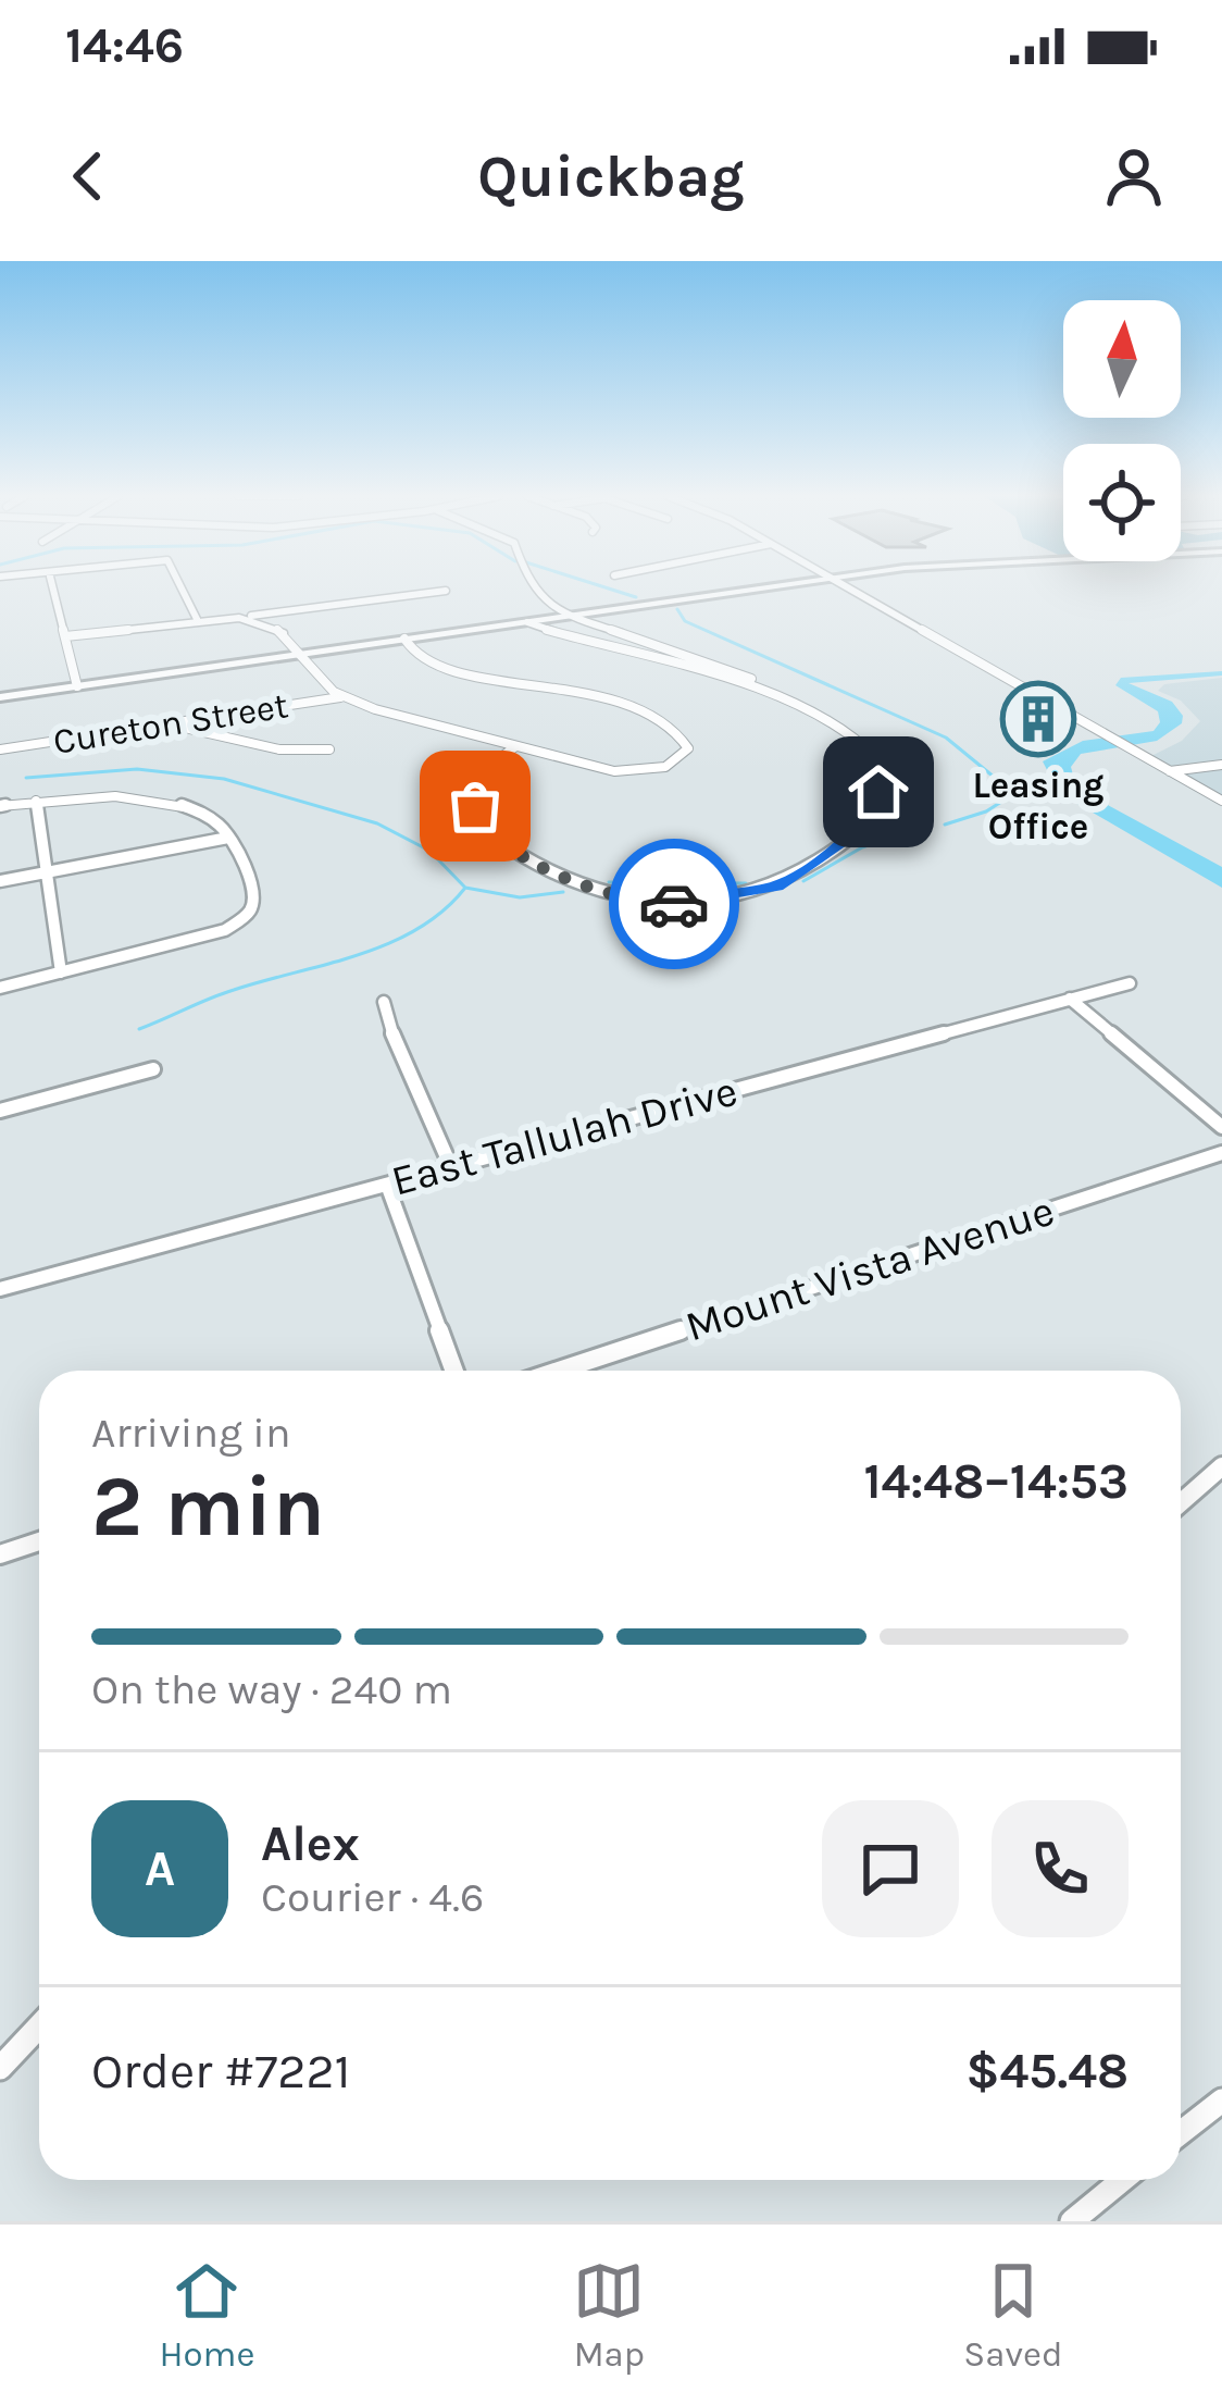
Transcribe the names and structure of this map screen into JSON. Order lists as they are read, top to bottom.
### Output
{
  "streets": {
    "street": ["Cureton Street", "East Tallulah Drive", "Mount Vista Avenue"]
  },
  "places": {
    "building": ["Leasing Office"]
  },
  "north": "top",
  "page": {
    "status": "14:46",
    "header": "Quickbag",
    "heading": ["2 min", "Arriving in", "14:48–14:53"],
    "panel": [
      "Alex",
      "Courier · 4.6",
      "Order #7221",
      "$45.48"
    ],
    "bar": "On the way · 240 m",
    "round": "A",
    "tabs": ["Home", "Map", "Saved"]
  }
}
